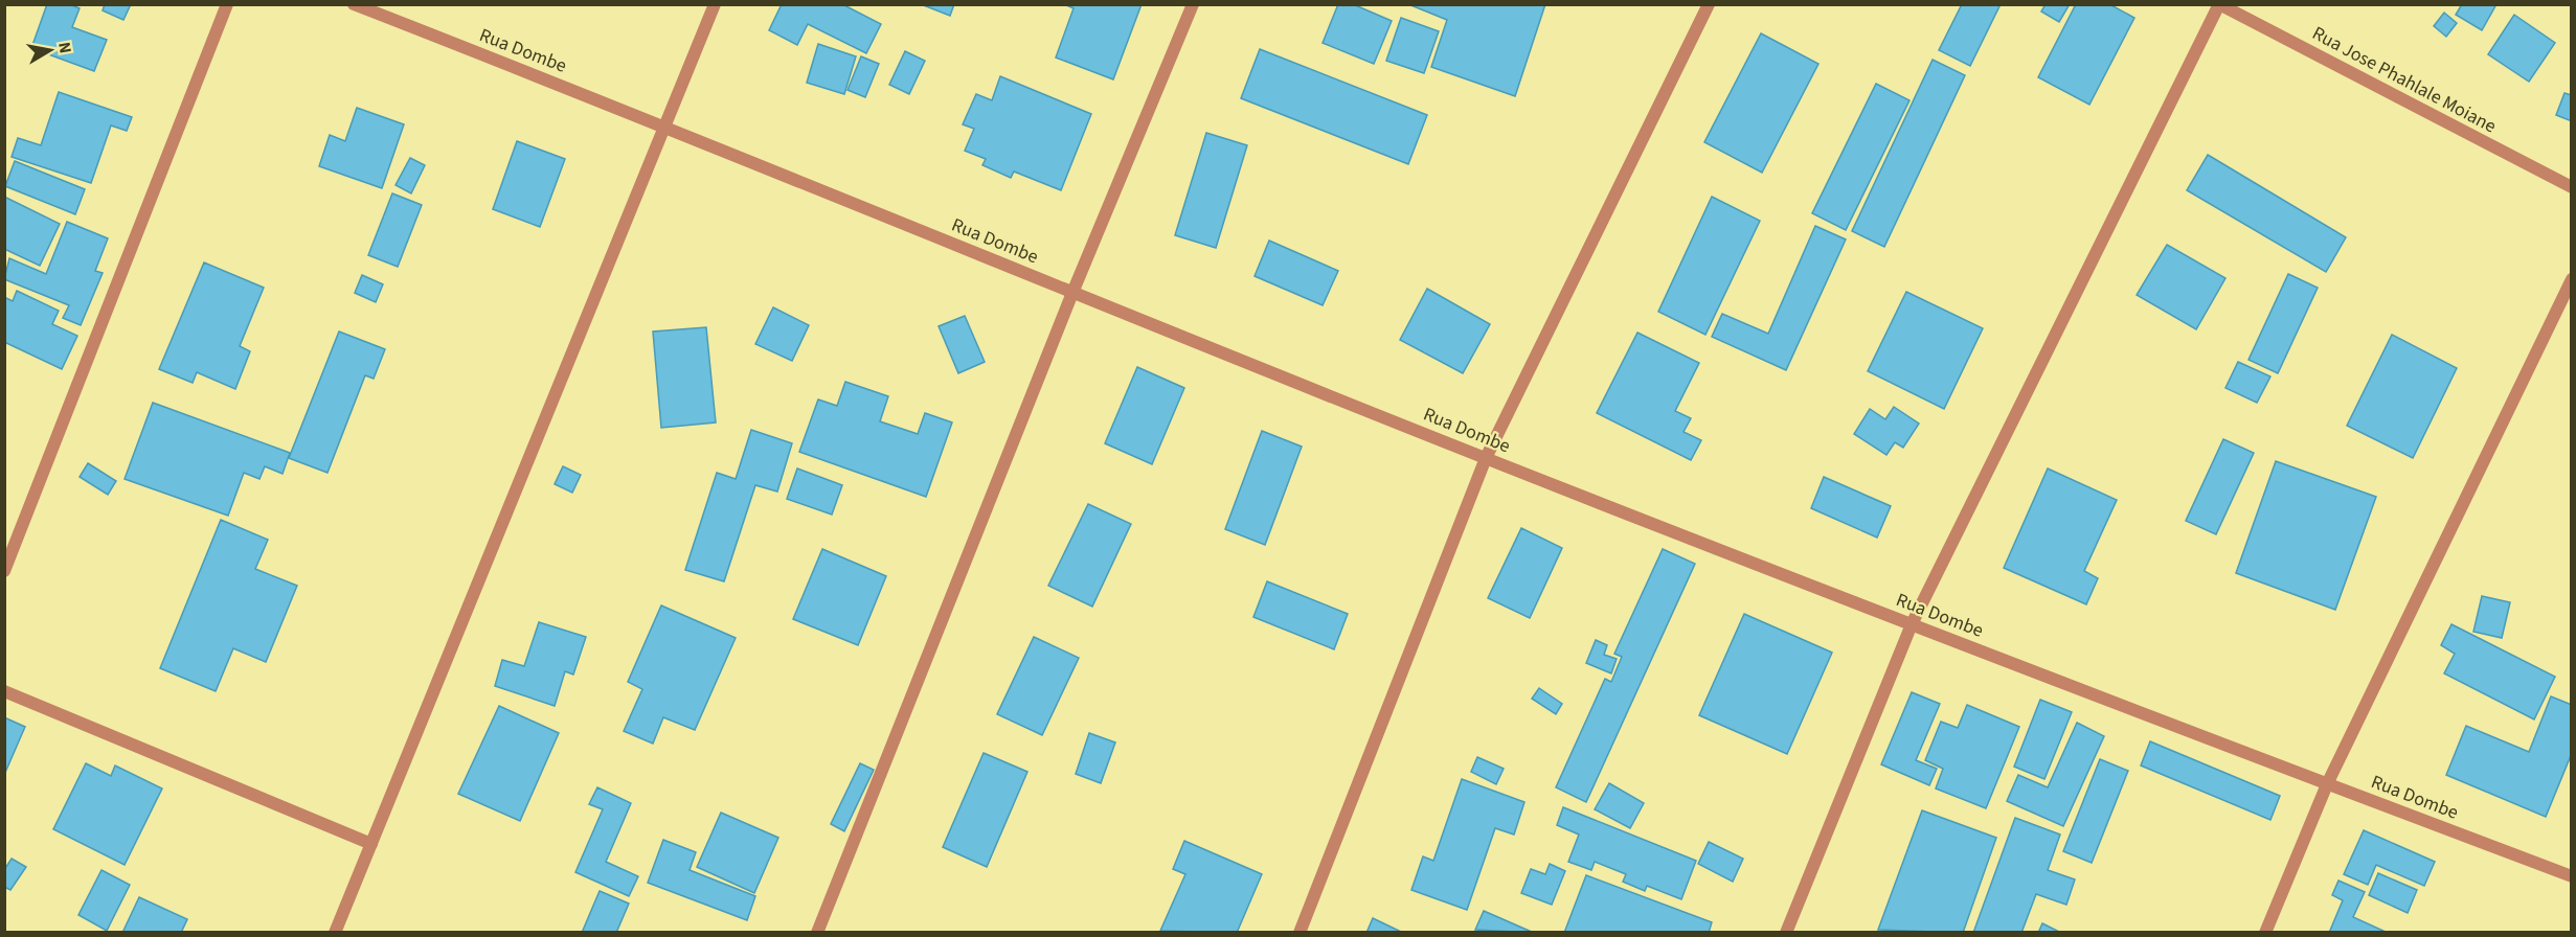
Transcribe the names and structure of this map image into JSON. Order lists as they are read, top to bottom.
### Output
{
  "streets": {
    "street": ["Rua Dombe", "Rua Jose Phahlale Moiane"]
  },
  "north": "right"
}
